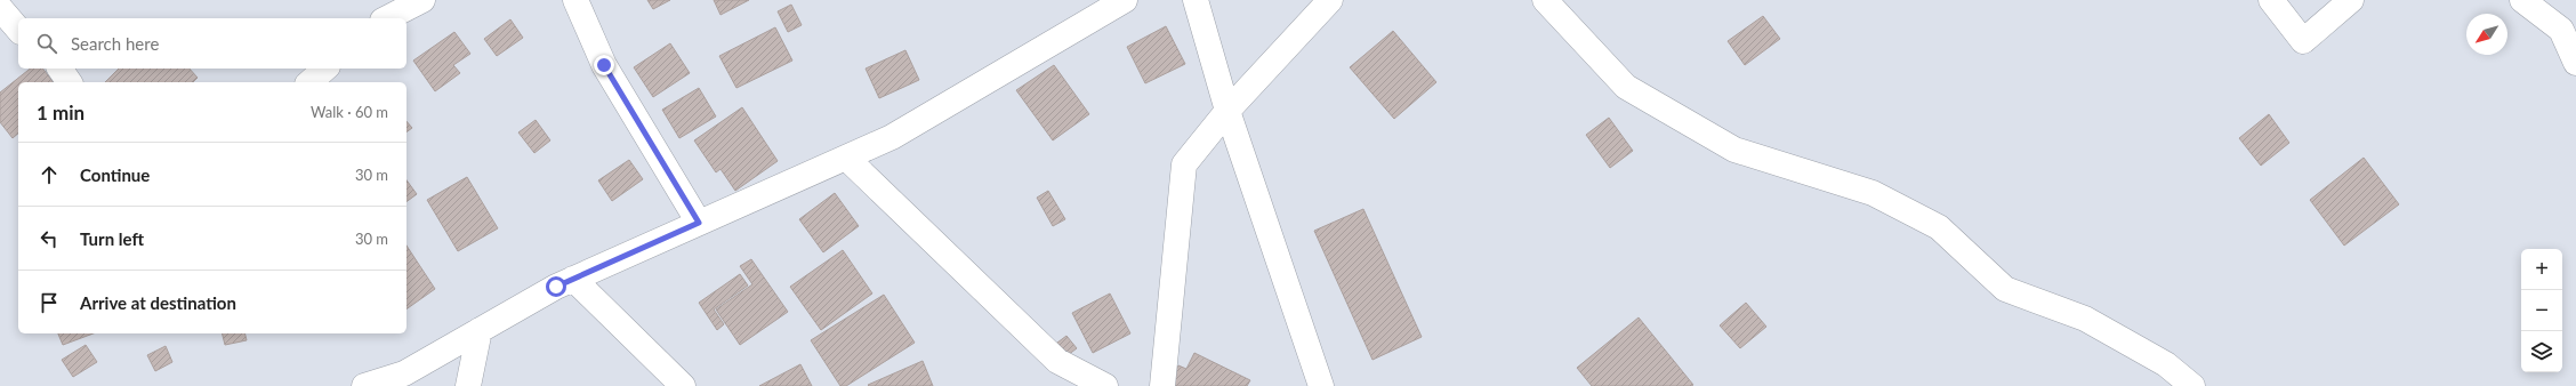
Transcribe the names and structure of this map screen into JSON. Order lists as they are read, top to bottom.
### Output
{
  "north": "bottom left",
  "page": {
    "search": "Search here",
    "heading": ["1 min", "Walk · 60 m"],
    "list": [
      ["Continue", "30 m"],
      ["Turn left", "30 m"],
      "Arrive at destination"
    ],
    "map_buttons": ["+", "−"]
  }
}
